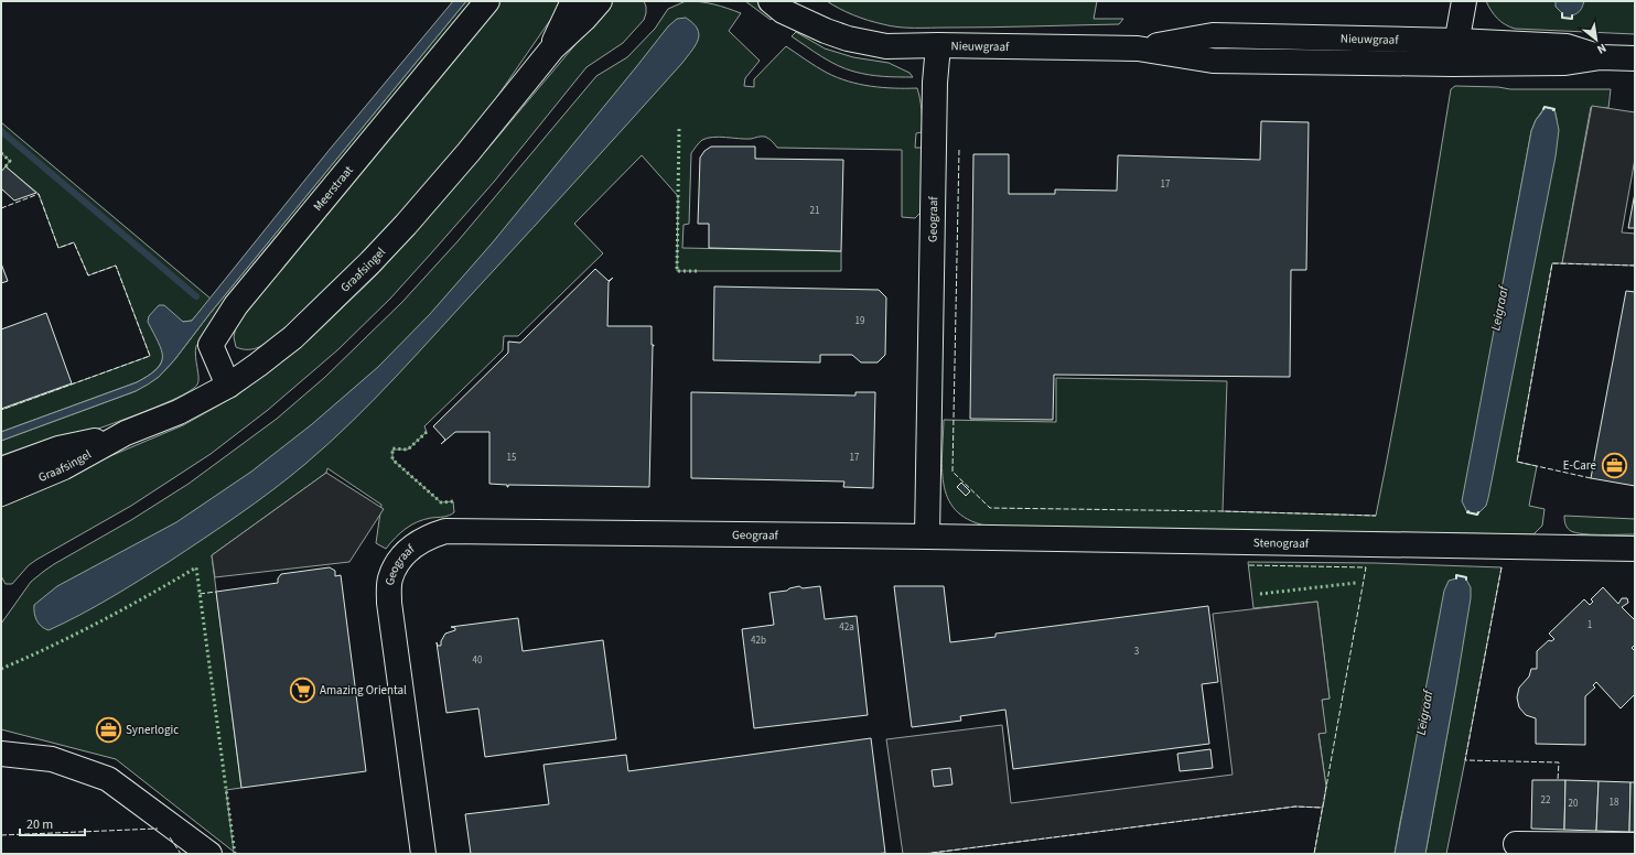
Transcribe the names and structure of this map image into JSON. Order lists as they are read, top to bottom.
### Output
{
  "streets": {
    "street": [
      "Nieuwgraaf",
      "Meerstraat",
      "Geograaf",
      "Graafsingel",
      "Stenograaf"
    ]
  },
  "crossings": [
    ["Nieuwgraaf", "Geograaf"],
    ["Meerstraat", "Graafsingel"],
    ["Geograaf", "Stenograaf"]
  ],
  "water": ["Leigraaf"],
  "places": {
    "office": ["E-Care", "Synerlogic"],
    "supermarket": ["Amazing Oriental"]
  },
  "house_numbers": [
    "17",
    "21",
    "19",
    "15",
    "17",
    "1",
    "42a",
    "42b",
    "3",
    "40",
    "22",
    "18",
    "20"
  ],
  "scale_bar": "20 m",
  "north": "bottom right"
}
